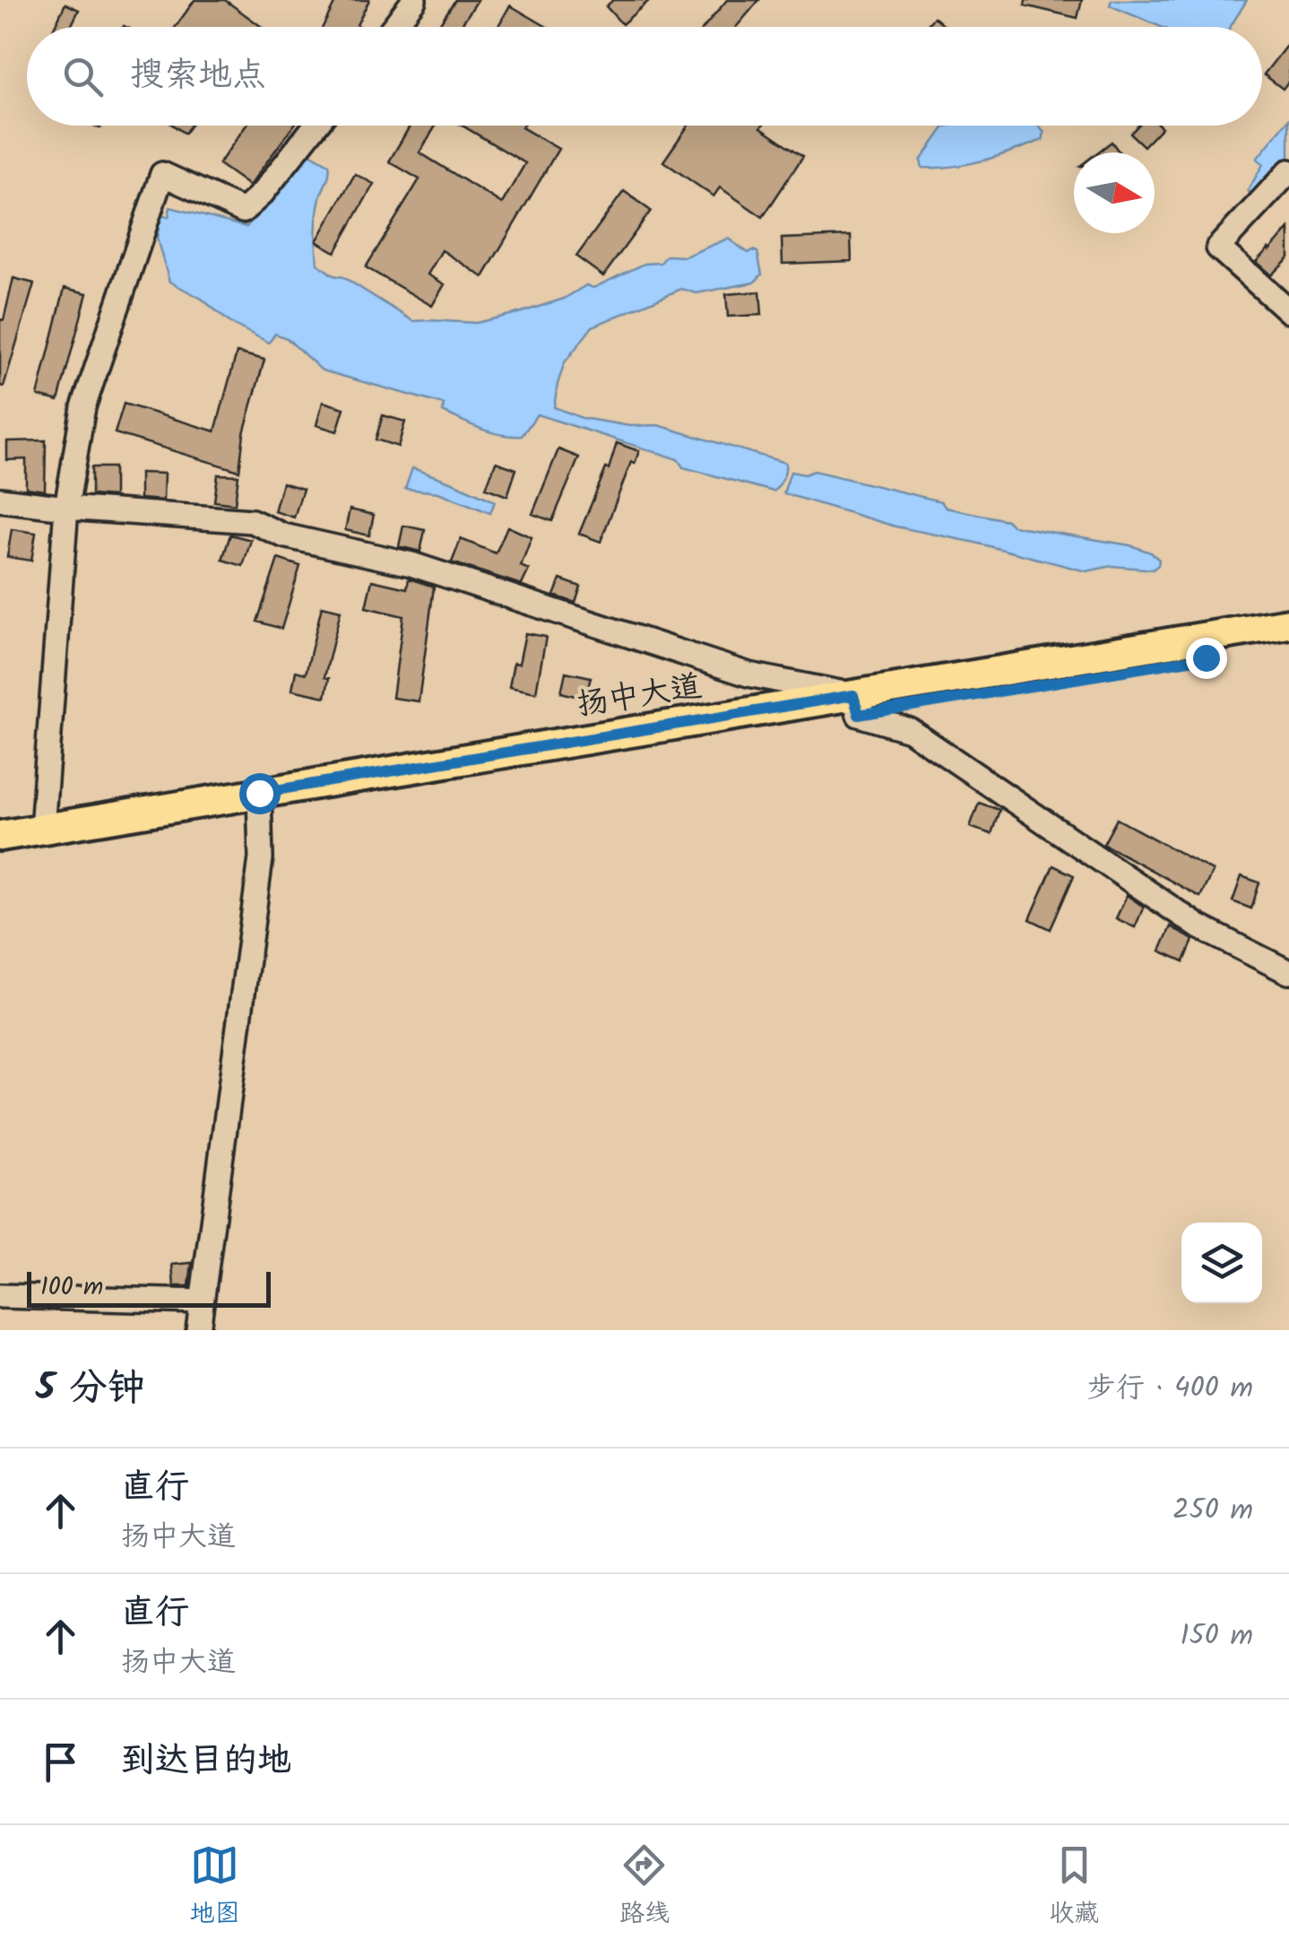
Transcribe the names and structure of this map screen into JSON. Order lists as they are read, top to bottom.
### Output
{
  "streets": {
    "main road": ["扬中大道"]
  },
  "scale_bar": "100 m",
  "north": "right",
  "page": {
    "search": "搜索地点",
    "scale": "100 m",
    "heading": ["5 分钟", "步行 · 400 m"],
    "list": [
      ["直行", "扬中大道", "250 m"],
      ["直行", "扬中大道", "150 m"],
      "到达目的地"
    ],
    "nav": ["地图", "路线", "收藏"]
  }
}
